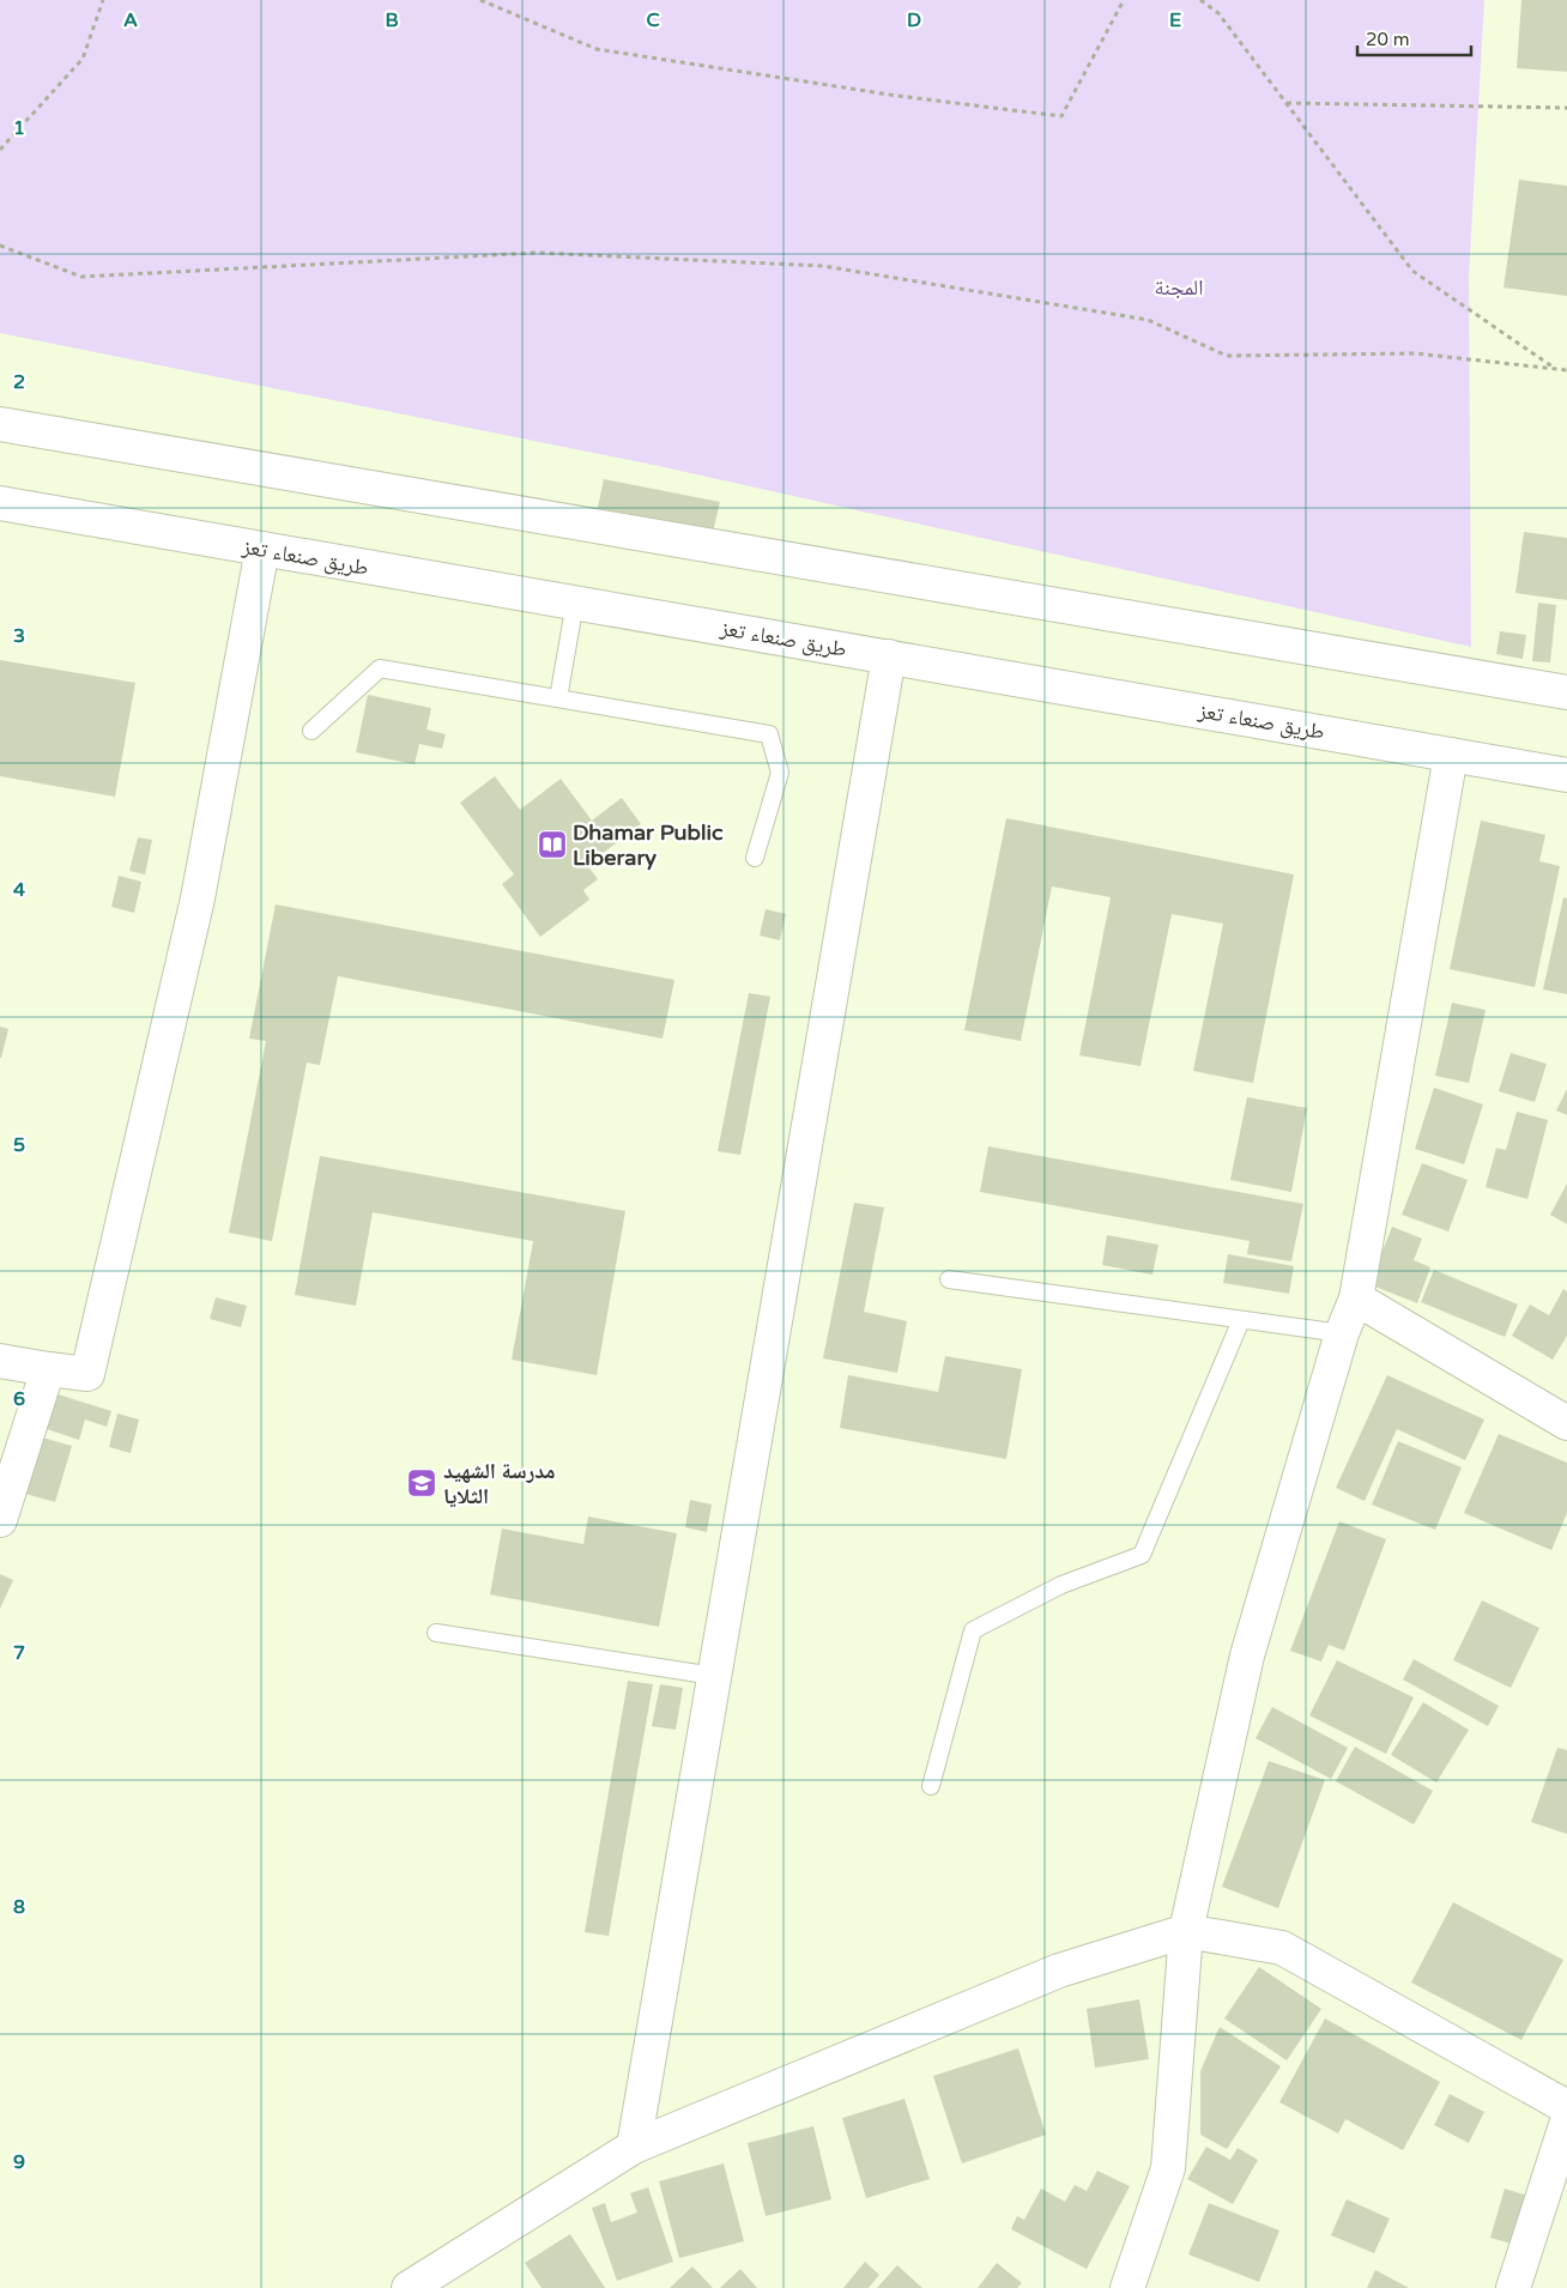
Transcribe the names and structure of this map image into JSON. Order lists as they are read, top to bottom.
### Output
{
  "streets": {
    "main road": ["طريق صنعاء تعز"]
  },
  "parks": ["المجنة"],
  "places": {
    "library": ["Dhamar Public Liberary"],
    "school or university": ["مدرسة الشهيد الثلايا"]
  },
  "scale_bar": "20 m",
  "grid": {
    "columns": [
      "A",
      "B",
      "C",
      "D",
      "E"
    ],
    "rows": [
      "1",
      "2",
      "3",
      "4",
      "5",
      "6",
      "7",
      "8",
      "9"
    ]
  }
}
